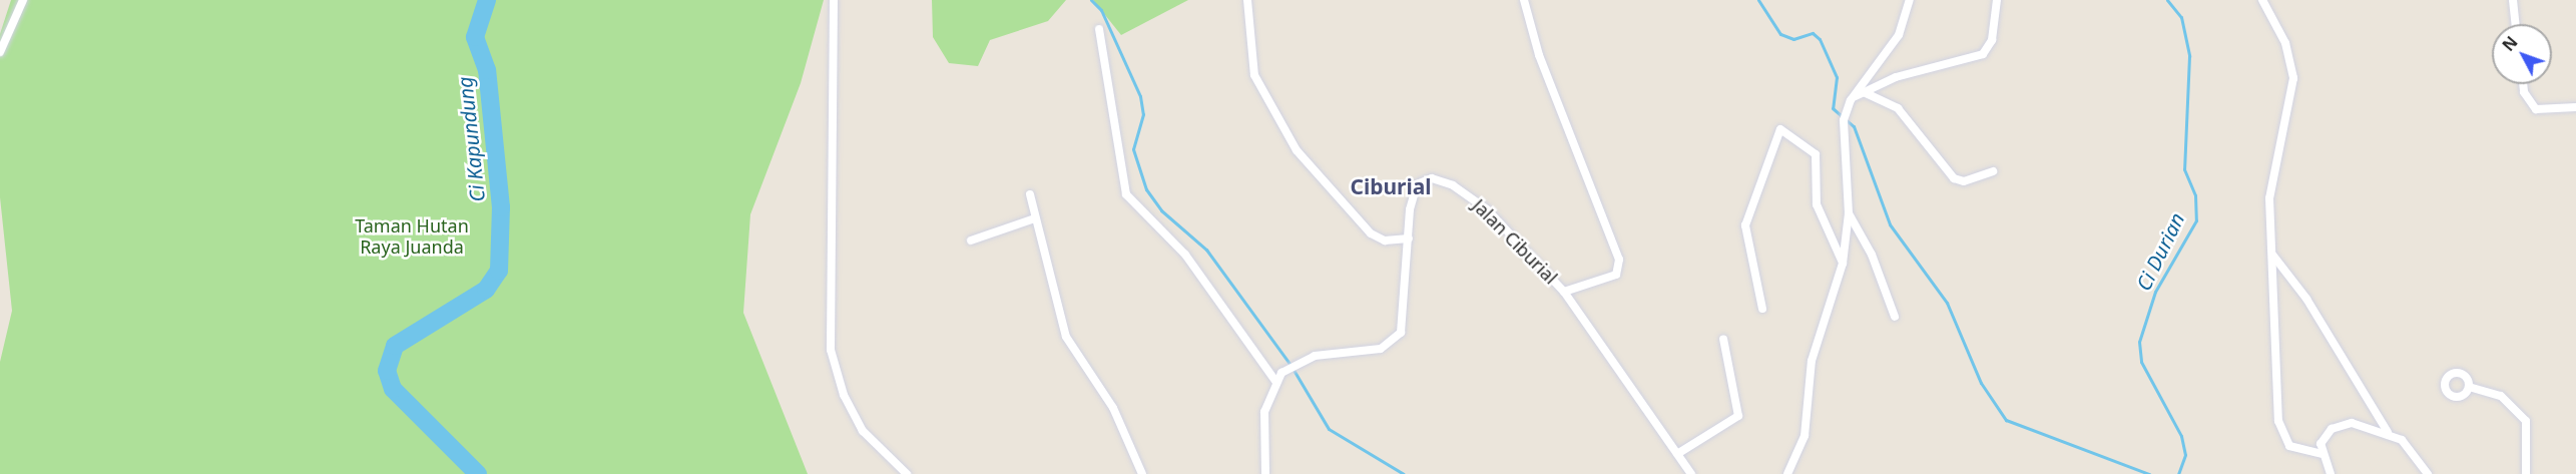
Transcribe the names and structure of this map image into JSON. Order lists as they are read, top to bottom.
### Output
{
  "streets": {
    "street": ["Jalan Ciburial"]
  },
  "districts": ["Ciburial"],
  "water": ["Ci Kapundung", "Ci Durian"],
  "parks": ["Taman Hutan Raya Juanda"],
  "north": "top left"
}
